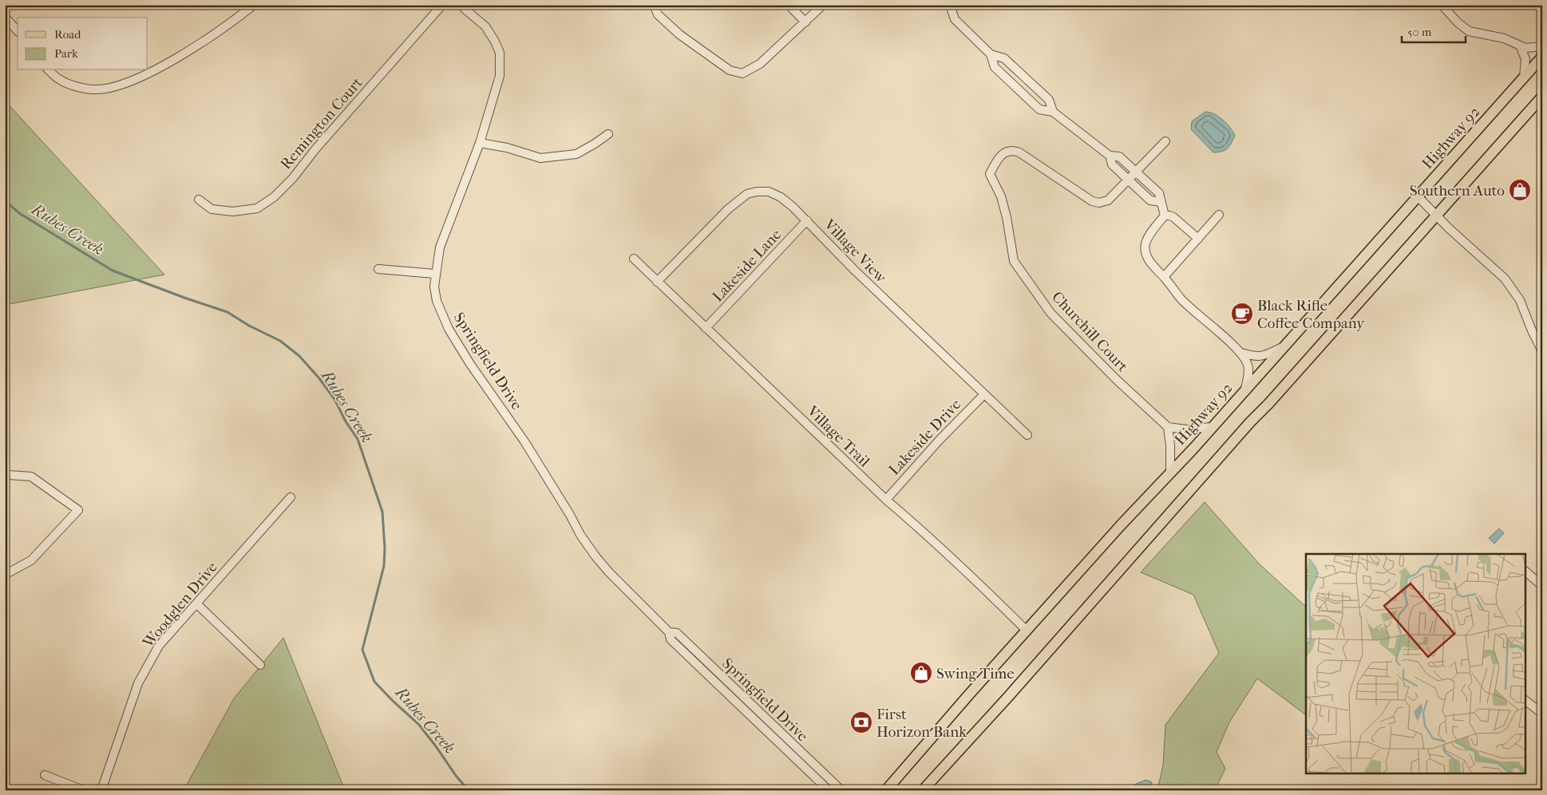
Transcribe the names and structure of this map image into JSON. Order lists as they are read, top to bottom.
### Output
{
  "streets": {
    "main road": ["Highway 92"],
    "street": [
      "Remington Court",
      "Village View",
      "Lakeside Lane",
      "Churchill Court",
      "Springfield Drive",
      "Village Trail",
      "Lakeside Drive",
      "Woodglen Drive"
    ]
  },
  "crossings": [
    ["Highway 92", "Village Trail"],
    ["Village View", "Lakeside Lane"],
    ["Village View", "Village Trail"],
    ["Village View", "Lakeside Drive"],
    ["Lakeside Lane", "Village Trail"],
    ["Village Trail", "Lakeside Drive"]
  ],
  "water": ["Rubes Creek"],
  "places": {
    "shop": ["Southern Auto", "Swing Time"],
    "cafe": ["Black Rifle Coffee Company"],
    "bank": ["First Horizon Bank"]
  },
  "legend": ["Road", "Park"],
  "scale_bar": "50 m"
}
